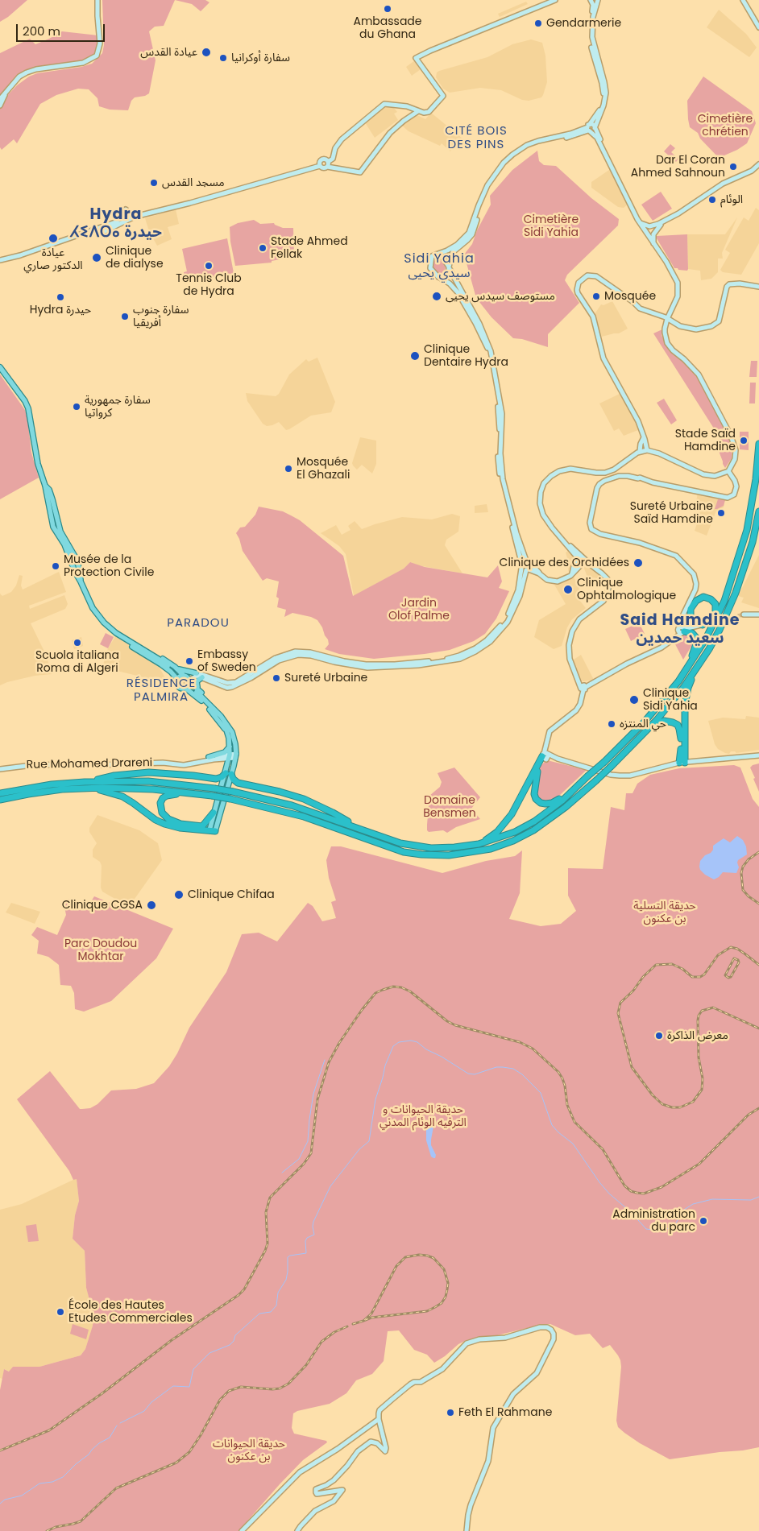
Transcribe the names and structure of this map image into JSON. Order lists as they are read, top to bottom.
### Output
{
  "streets": {
    "main road": ["Rue Mohamed Drareni"]
  },
  "districts": [
    "CITÉ BOIS DES PINS",
    "Hydra ⵃⵉⴷⵔⴰ حيدرة",
    "Sidi Yahia سيدي يحيى",
    "Said Hamdine سعيد حمدين",
    "PARADOU",
    "RÉSIDENCE PALMIRA"
  ],
  "parks": [
    "Cimetière chrétien",
    "Cimetière Sidi Yahia",
    "Jardin Olof Palme",
    "Domaine Bensmen",
    "حديقة التسلية بن عكنون",
    "Parc Doudou Mokhtar",
    "حديقة الحيوانات و الترفيه الوئام المدني",
    "حديقة الحيوانات بن عكنون"
  ],
  "places": [
    "Ambassade du Ghana",
    "Gendarmerie",
    "عيادة القدس",
    "سفارة أوكرانيا",
    "Dar El Coran Ahmed Sahnoun",
    "مسجد القدس",
    "الوئام",
    "عيادة الدكتور صاري",
    "Stade Ahmed Fellak",
    "Clinique de dialyse",
    "Tennis Club de Hydra",
    "مستوصف سيدس يحيى",
    "Mosquée",
    "Hydra حيدرة",
    "سفارة جنوب أفريقيا",
    "Clinique Dentaire Hydra",
    "سفارة جمهورية كرواتيا",
    "Stade Saïd Hamdine",
    "Mosquée El Ghazali",
    "Sureté Urbaine Saïd Hamdine",
    "Clinique des Orchidées",
    "Musée de la Protection Civile",
    "Clinique Ophtalmologique",
    "Scuola italiana Roma di Algeri",
    "Embassy of Sweden",
    "Sureté Urbaine",
    "Clinique Sidi Yahia",
    "حي المنتزه",
    "Clinique Chifaa",
    "Clinique CGSA",
    "معرض الذاكرة",
    "Administration du parc",
    "École des Hautes Etudes Commerciales",
    "Feth El Rahmane"
  ],
  "scale_bar": "200 m"
}
